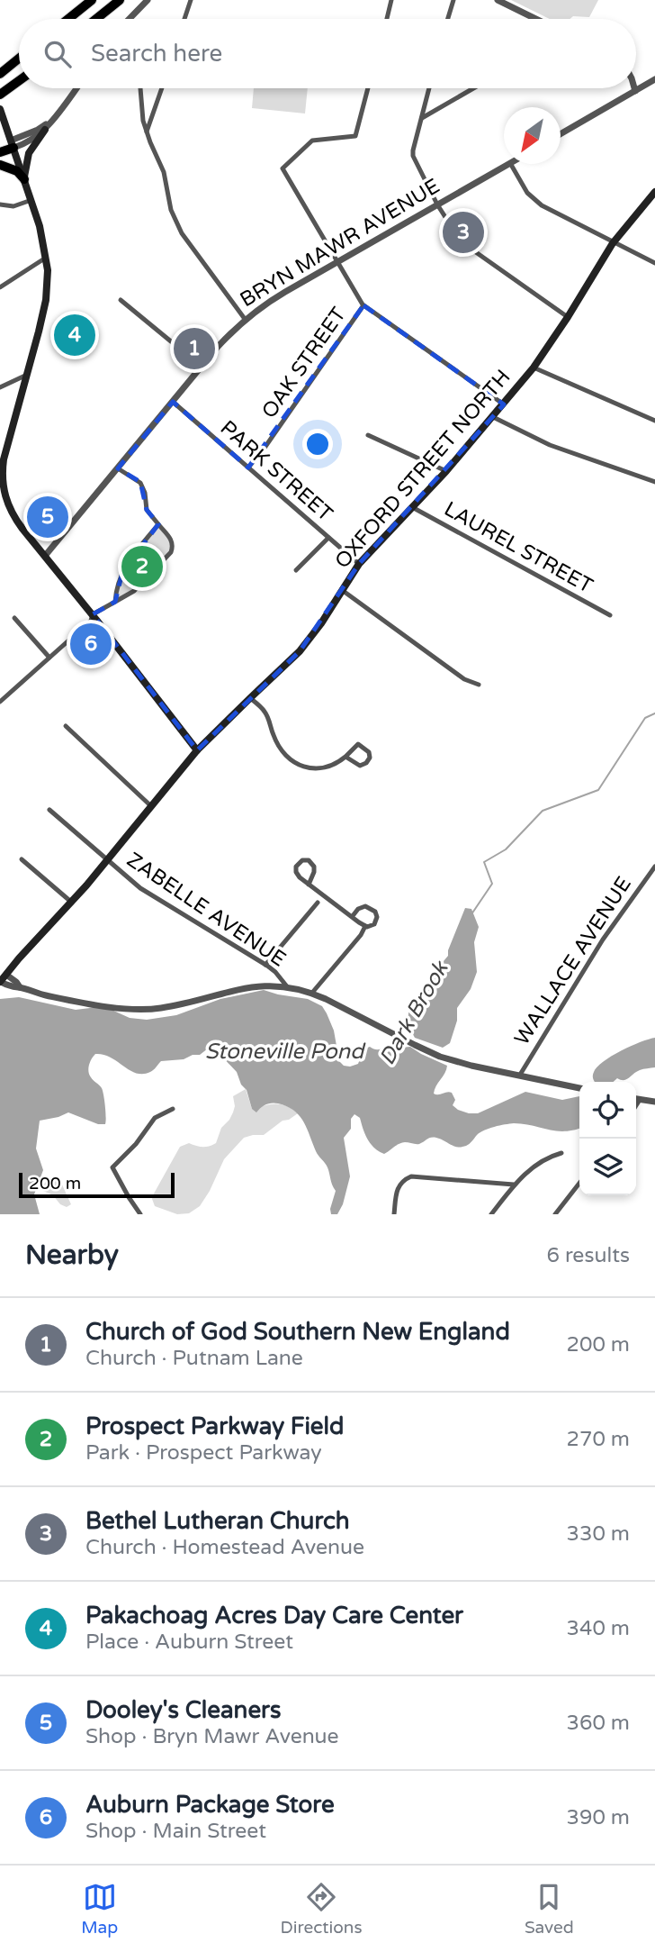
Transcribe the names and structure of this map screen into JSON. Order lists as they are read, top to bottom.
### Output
{
  "streets": {
    "main road": ["OXFORD STREET NORTH"],
    "street": [
      "BRYN MAWR AVENUE",
      "OAK STREET",
      "PARK STREET",
      "LAUREL STREET",
      "ZABELLE AVENUE",
      "WALLACE AVENUE"
    ]
  },
  "crossings": [
    ["BRYN MAWR AVENUE", "PARK STREET"],
    ["OAK STREET", "PARK STREET"],
    ["OXFORD STREET NORTH", "PARK STREET"],
    ["OXFORD STREET NORTH", "LAUREL STREET"],
    ["OXFORD STREET NORTH", "ZABELLE AVENUE"]
  ],
  "water": ["Dark Brook", "Stoneville Pond"],
  "scale_bar": "200 m",
  "north": "bottom left",
  "page": {
    "search": "Search here",
    "pins": [
      "3",
      "4",
      "1",
      "5",
      "2",
      "6"
    ],
    "scale": "200 m",
    "heading": ["Nearby", "6 results"],
    "list": [
      {
        "mark": "1",
        "name": "Church of God Southern New England",
        "note": "Church · Putnam Lane",
        "value": "200 m"
      },
      {
        "mark": "2",
        "name": "Prospect Parkway Field",
        "note": "Park · Prospect Parkway",
        "value": "270 m"
      },
      {
        "mark": "3",
        "name": "Bethel Lutheran Church",
        "note": "Church · Homestead Avenue",
        "value": "330 m"
      },
      {
        "mark": "4",
        "name": "Pakachoag Acres Day Care Center",
        "note": "Place · Auburn Street",
        "value": "340 m"
      },
      {
        "mark": "5",
        "name": "Dooley's Cleaners",
        "note": "Shop · Bryn Mawr Avenue",
        "value": "360 m"
      },
      {
        "mark": "6",
        "name": "Auburn Package Store",
        "note": "Shop · Main Street",
        "value": "390 m"
      }
    ],
    "nav": ["Map", "Directions", "Saved"]
  }
}
